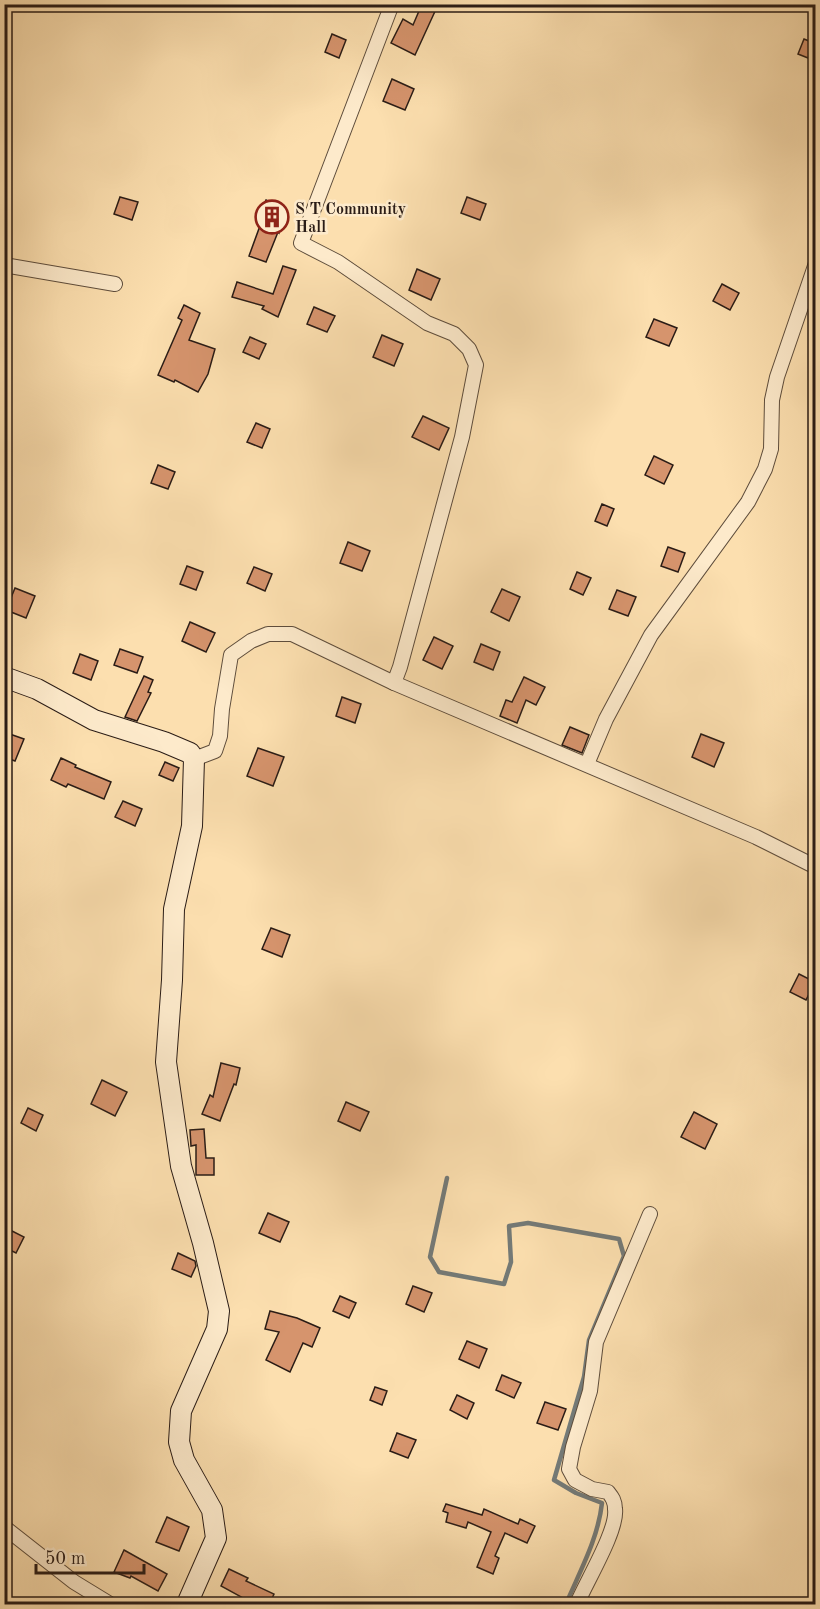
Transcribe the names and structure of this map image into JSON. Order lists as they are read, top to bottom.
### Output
{
  "places": {
    "building": ["S T Community Hall"]
  },
  "scale_bar": "50 m"
}
